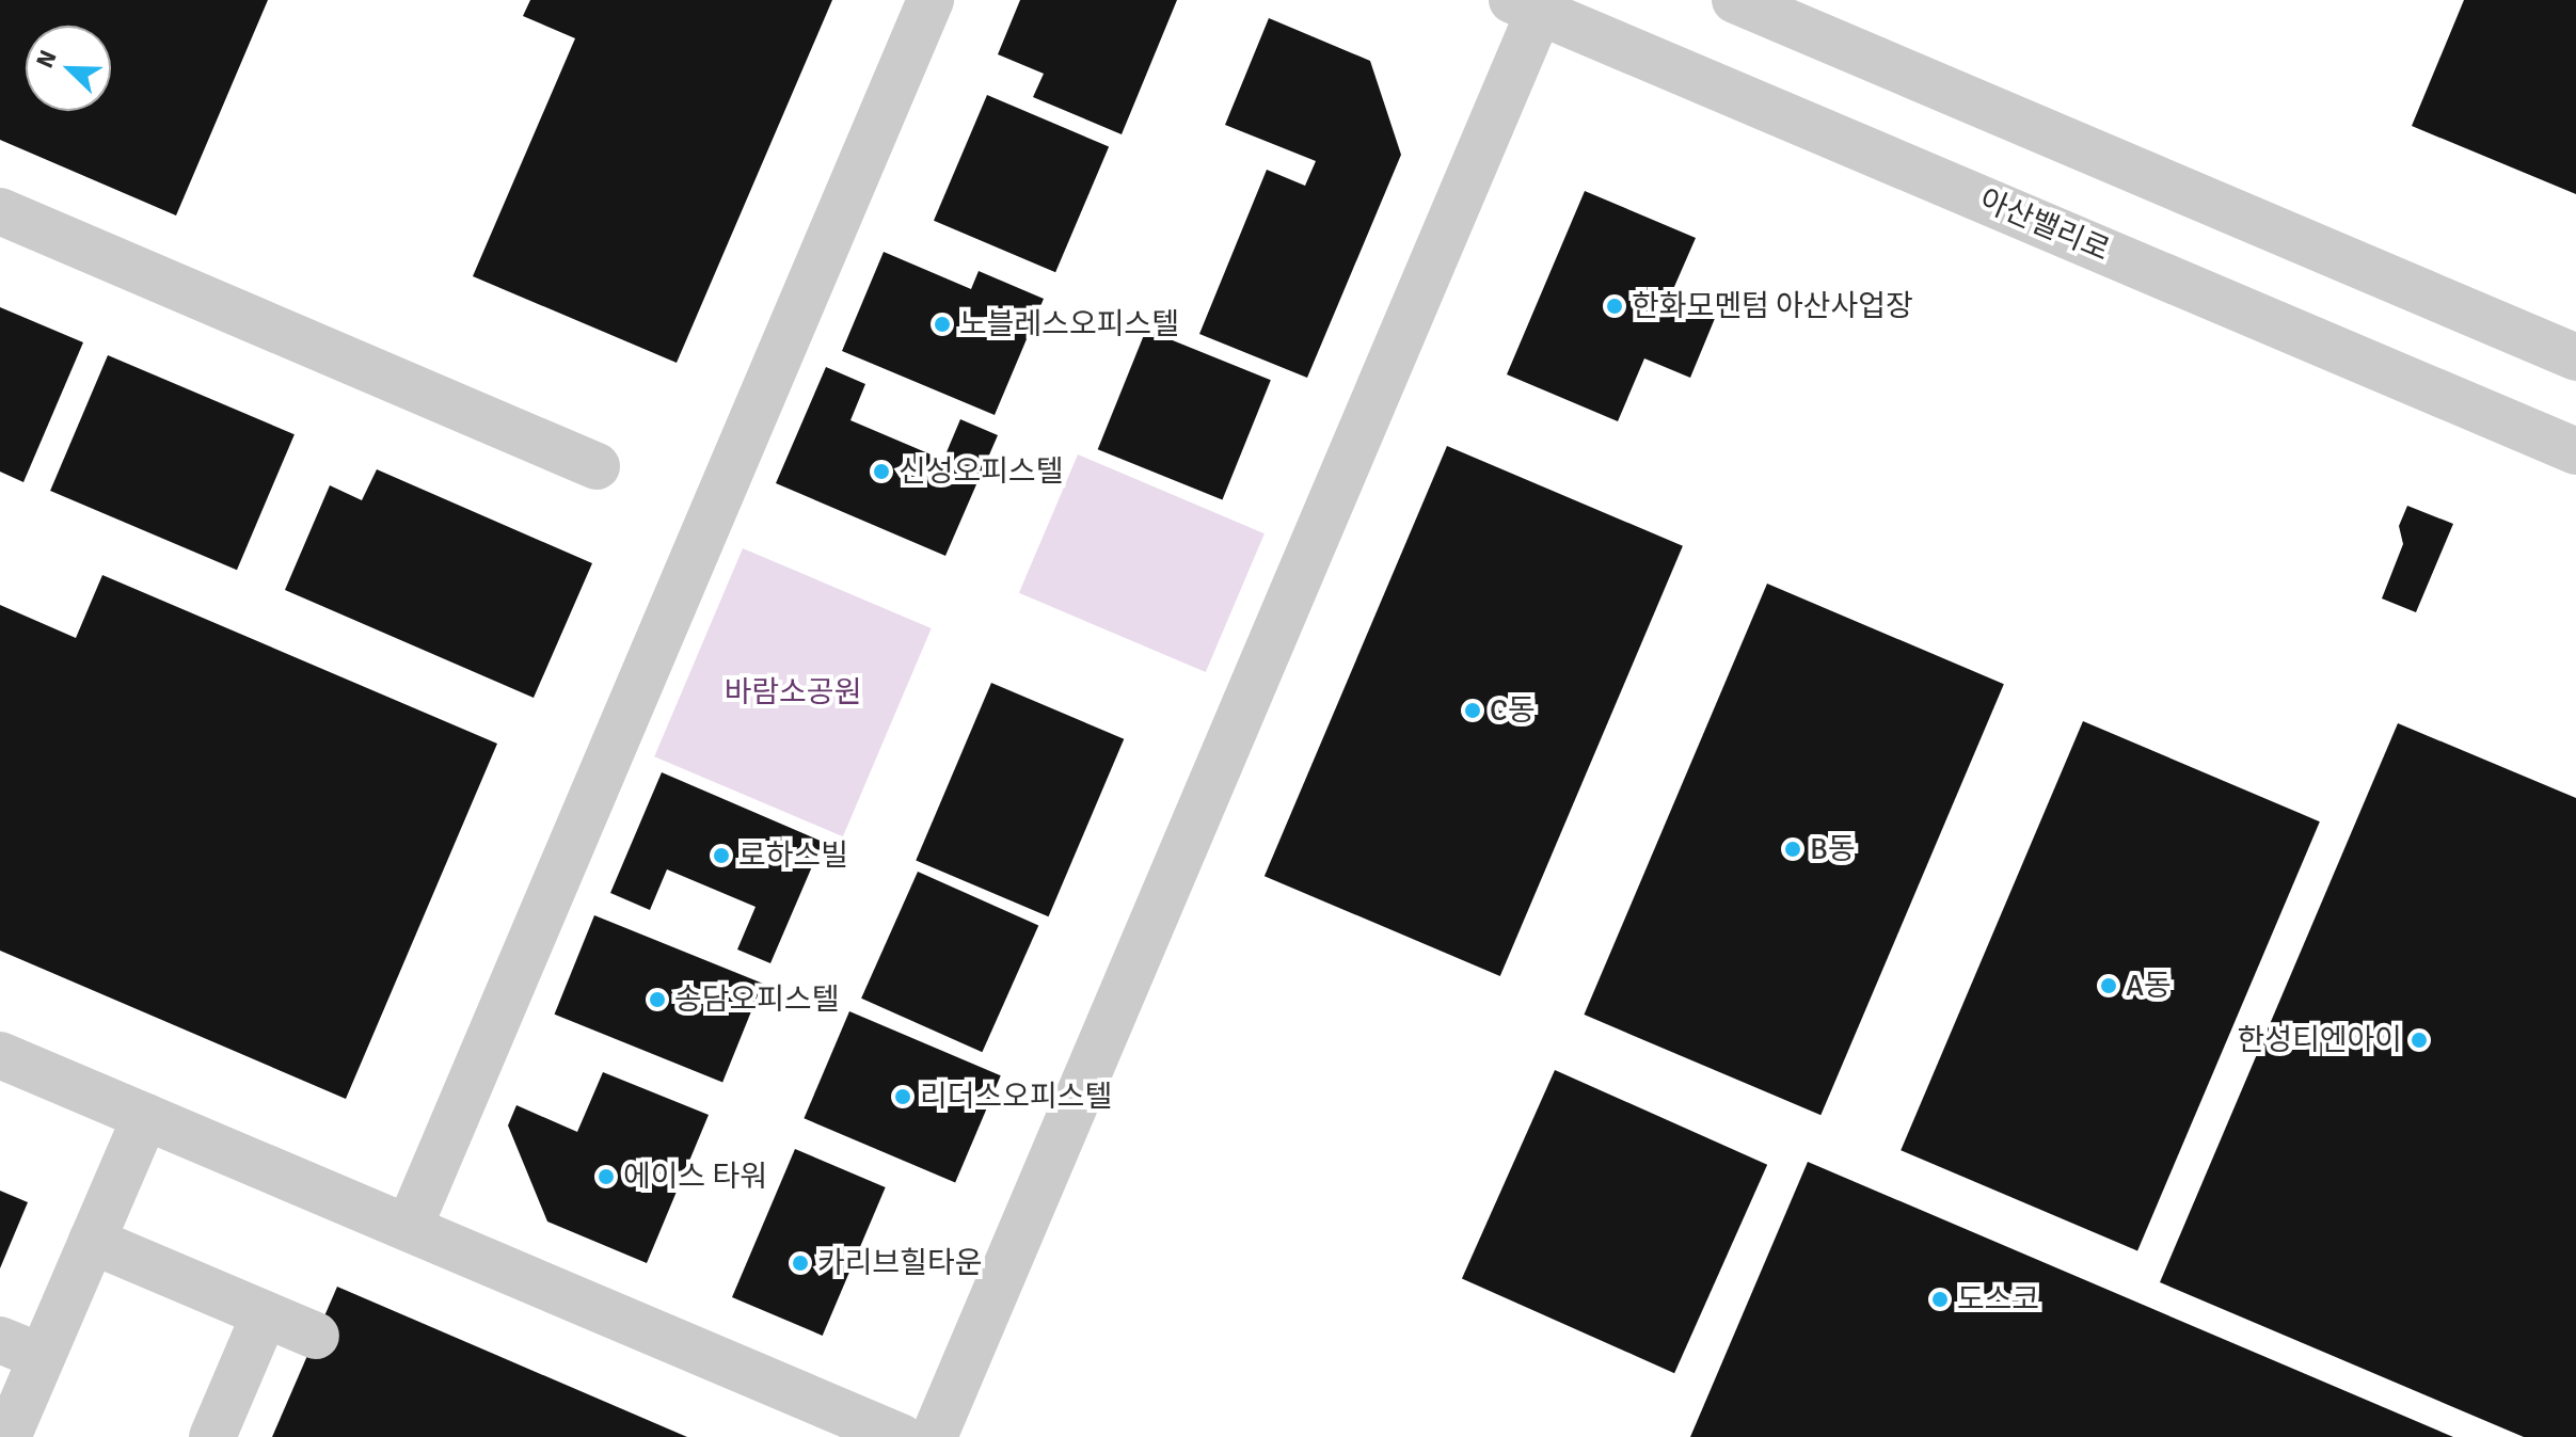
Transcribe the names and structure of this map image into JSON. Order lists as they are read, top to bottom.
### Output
{
  "streets": {
    "street": ["아산밸리로"]
  },
  "parks": ["바람소공원"],
  "places": [
    "한화모멘텀 아산사업장",
    "노블레스오피스텔",
    "신성오피스텔",
    "C동",
    "B동",
    "로하스빌",
    "A동",
    "송담오피스텔",
    "한성티엔아이",
    "리더스오피스텔",
    "에이스 타워",
    "카리브힐타운",
    "도스코"
  ],
  "north": "top left"
}
